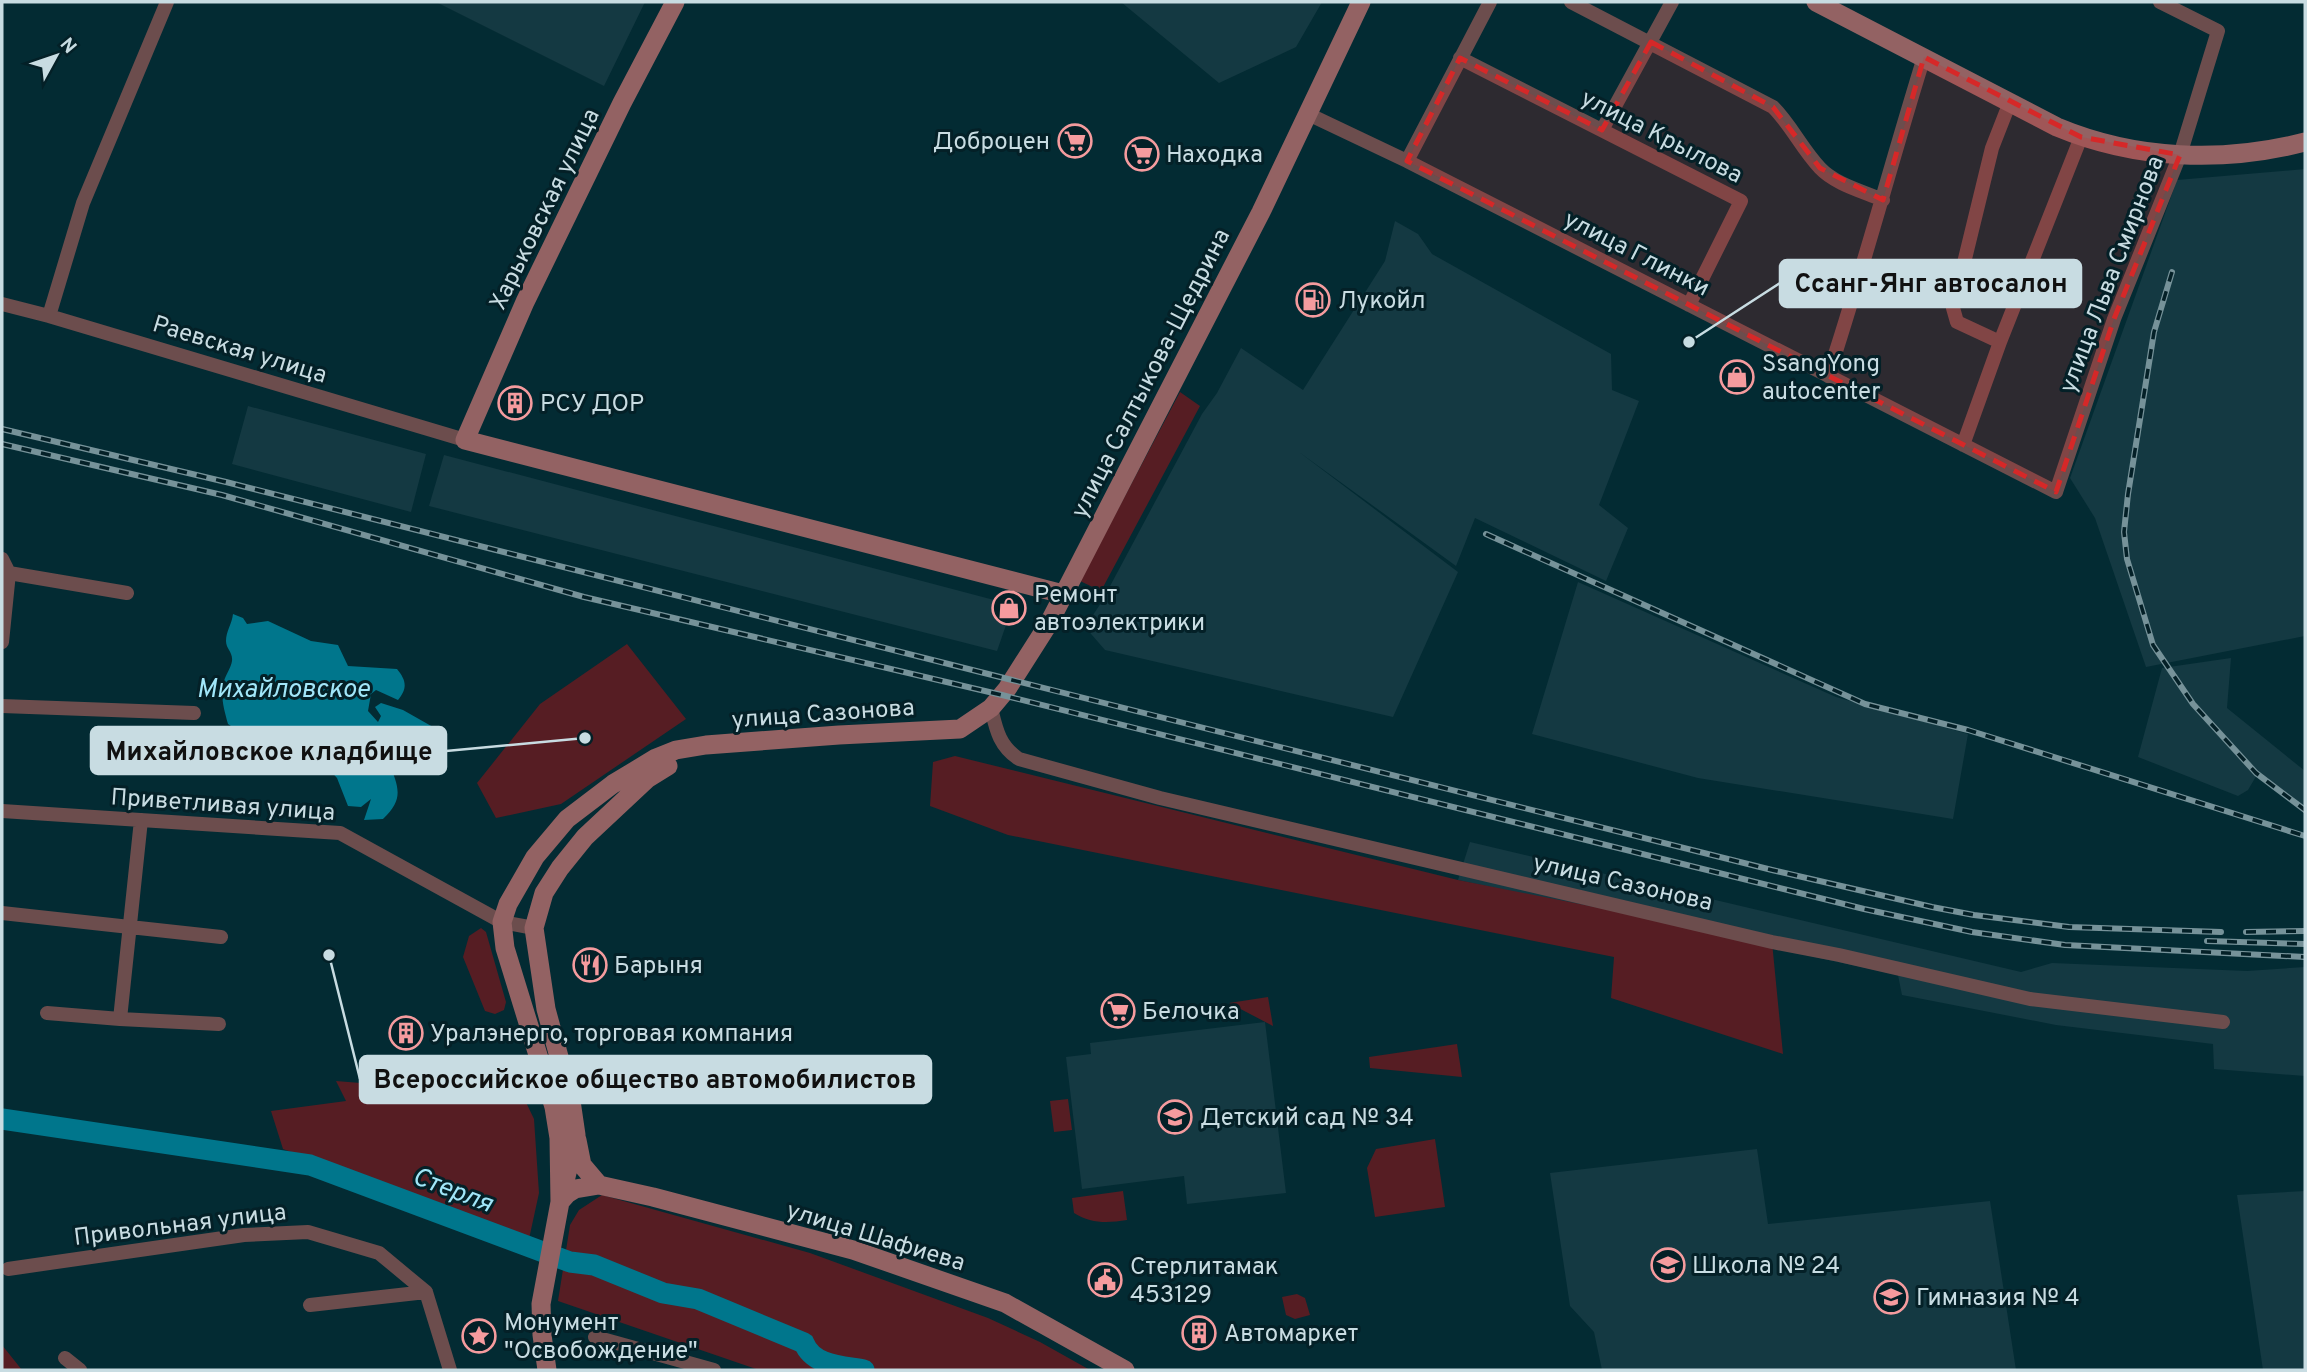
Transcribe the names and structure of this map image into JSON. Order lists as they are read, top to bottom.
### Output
{
  "streets": {
    "main road": [
      "Харьковская улица",
      "улица Салтыкова-Щедрина",
      "улица Сазонова",
      "улица Шафиева"
    ],
    "street": [
      "улица Крылова",
      "улица Глинки",
      "улица Льва Смирнова",
      "Раевская улица",
      "Приветливая улица",
      "Привольная улица"
    ]
  },
  "crossings": [
    ["улица Крылова", "улица Глинки"],
    ["Харьковская улица", "Раевская улица"],
    ["улица Глинки", "улица Льва Смирнова"],
    ["улица Глинки", "улица Салтыкова-Щедрина"],
    ["улица Салтыкова-Щедрина", "улица Сазонова"],
    ["улица Сазонова", "Приветливая улица"]
  ],
  "water": ["Михайловское", "Стерля"],
  "places": {
    "supermarket": ["Доброцен", "Находка", "Белочка"],
    "fuel station": ["Лукойл"],
    "other": ["Ссанг-Янг автосалон", "Михайловское кладбище", "Всероссийское общество автомобилистов"],
    "shop": ["SsangYong autocenter", "Ремонт автоэлектрики"],
    "building": ["РСУ ДОР", "Уралэнерго, торговая компания", "Автомаркет"],
    "restaurant": ["Барыня"],
    "school or university": ["Детский сад № 34", "Школа № 24", "Гимназия № 4"],
    "public building": ["Стерлитамак 453129"],
    "place": ["Монумент \"Освобождение\""]
  },
  "north": "top right"
}
